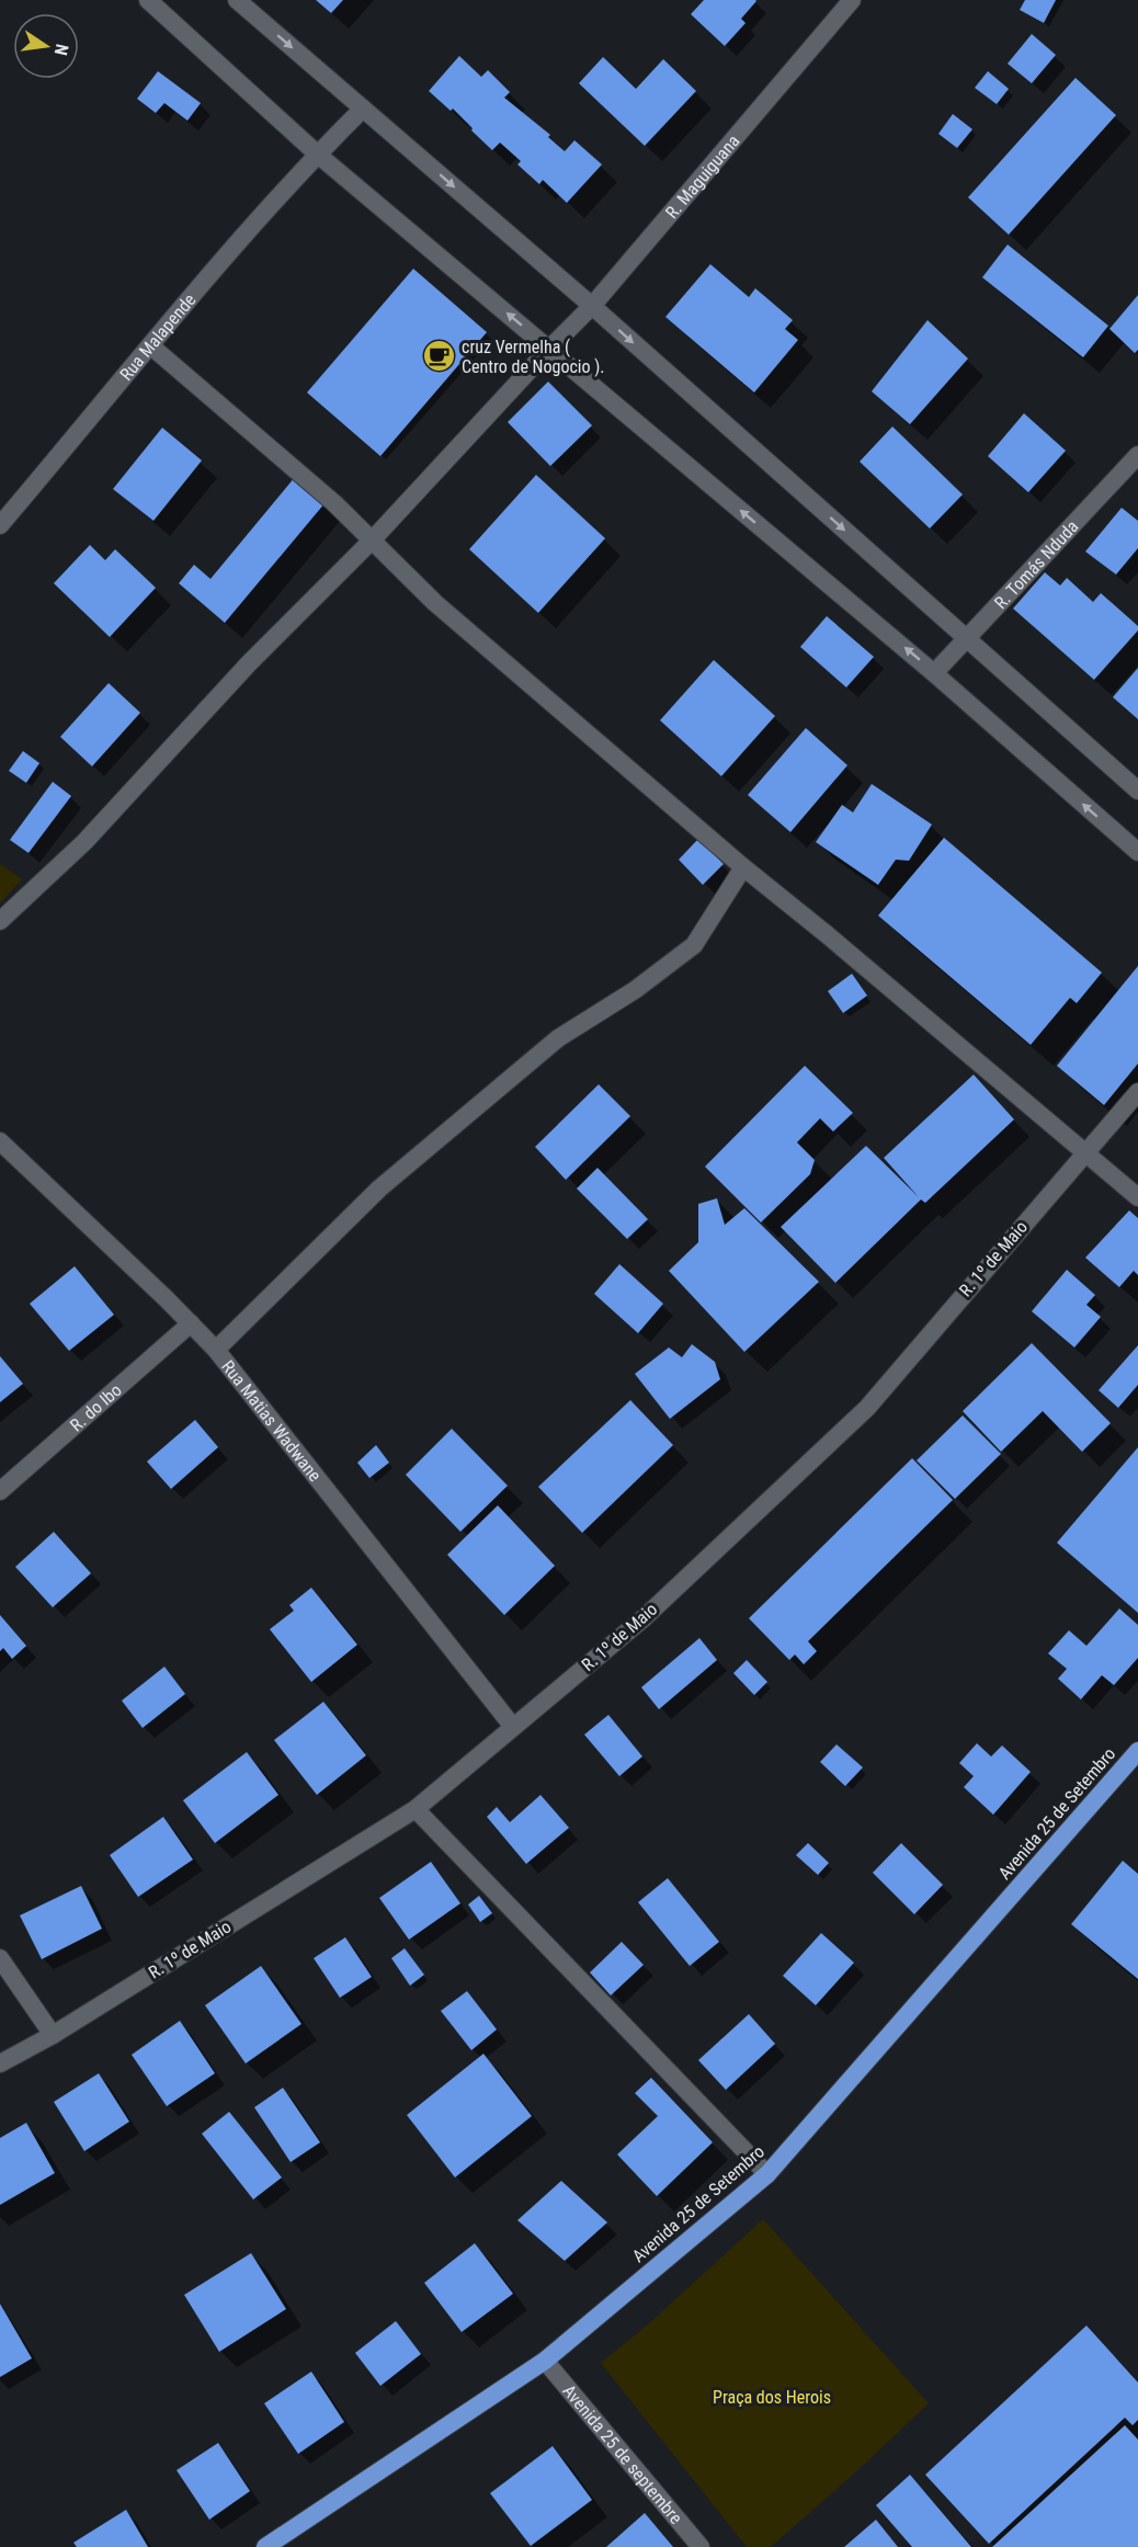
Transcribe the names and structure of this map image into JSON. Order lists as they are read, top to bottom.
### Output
{
  "streets": {
    "highway": ["Avenida 25 de Setembro"],
    "street": [
      "R. Maguiguana",
      "Rua Malapende",
      "R. Tomás Nduda",
      "R. 1º de Maio",
      "R. do Ibo",
      "Rua Matias Wadwane",
      "Avenida 25 de septembre"
    ]
  },
  "crossings": [
    ["R. 1º de Maio", "Rua Matias Wadwane"],
    ["R. do Ibo", "Rua Matias Wadwane"],
    ["Avenida 25 de Setembro", "Avenida 25 de septembre"]
  ],
  "parks": ["Praça dos Herois"],
  "places": {
    "cafe": ["cruz Vermelha ( Centro de Nogocio )."]
  },
  "north": "right"
}
